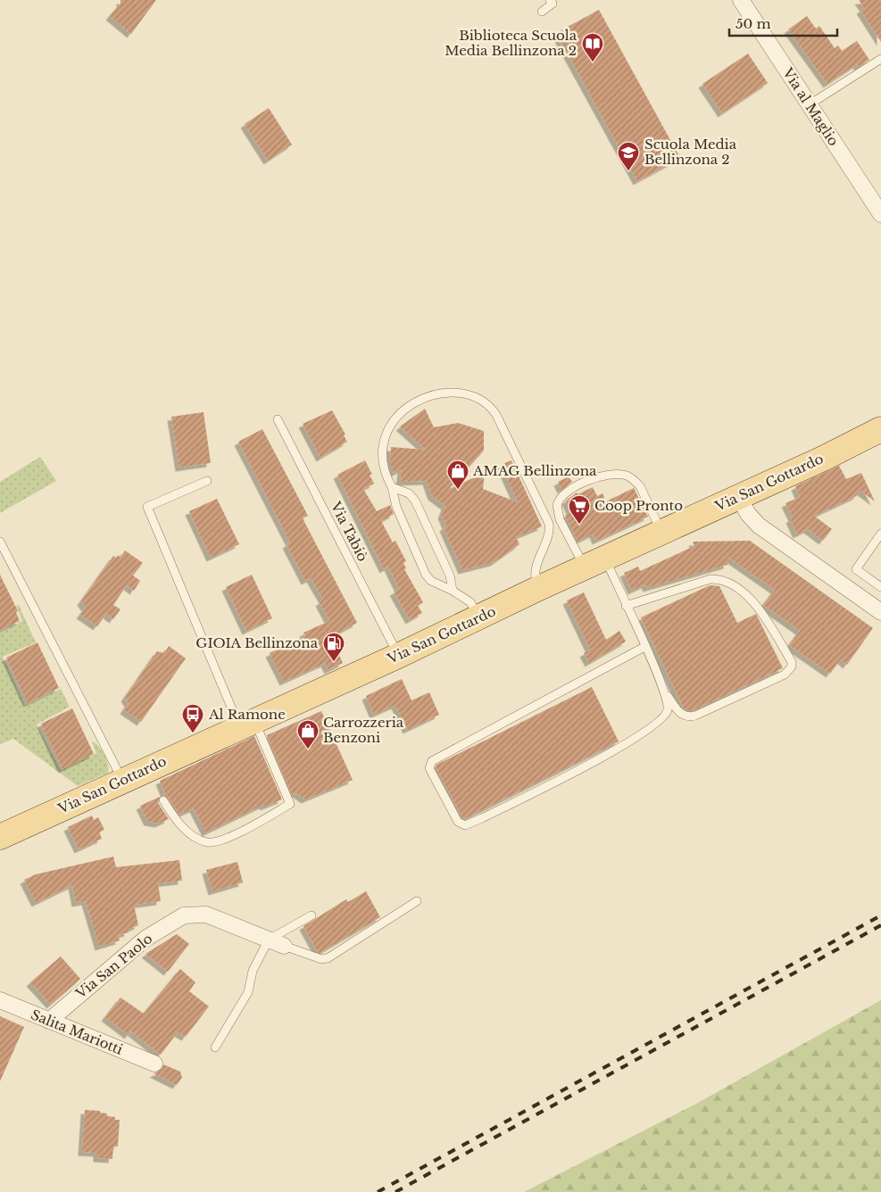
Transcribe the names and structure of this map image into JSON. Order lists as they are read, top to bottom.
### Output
{
  "streets": {
    "main road": ["Via San Gottardo"],
    "street": ["Via al Maglio", "Via San Paolo", "Salita Mariotti"],
    "lane": ["Via Tabiò"]
  },
  "crossings": [
    ["Via San Gottardo", "Via Tabiò"],
    ["Via San Paolo", "Salita Mariotti"]
  ],
  "places": {
    "library": ["Biblioteca Scuola Media Bellinzona 2"],
    "school or university": ["Scuola Media Bellinzona 2"],
    "shop": ["AMAG Bellinzona", "Carrozzeria Benzoni"],
    "supermarket": ["Coop Pronto"],
    "fuel station": ["GIOIA Bellinzona"],
    "bus stop": ["Al Ramone"]
  },
  "scale_bar": "50 m"
}
